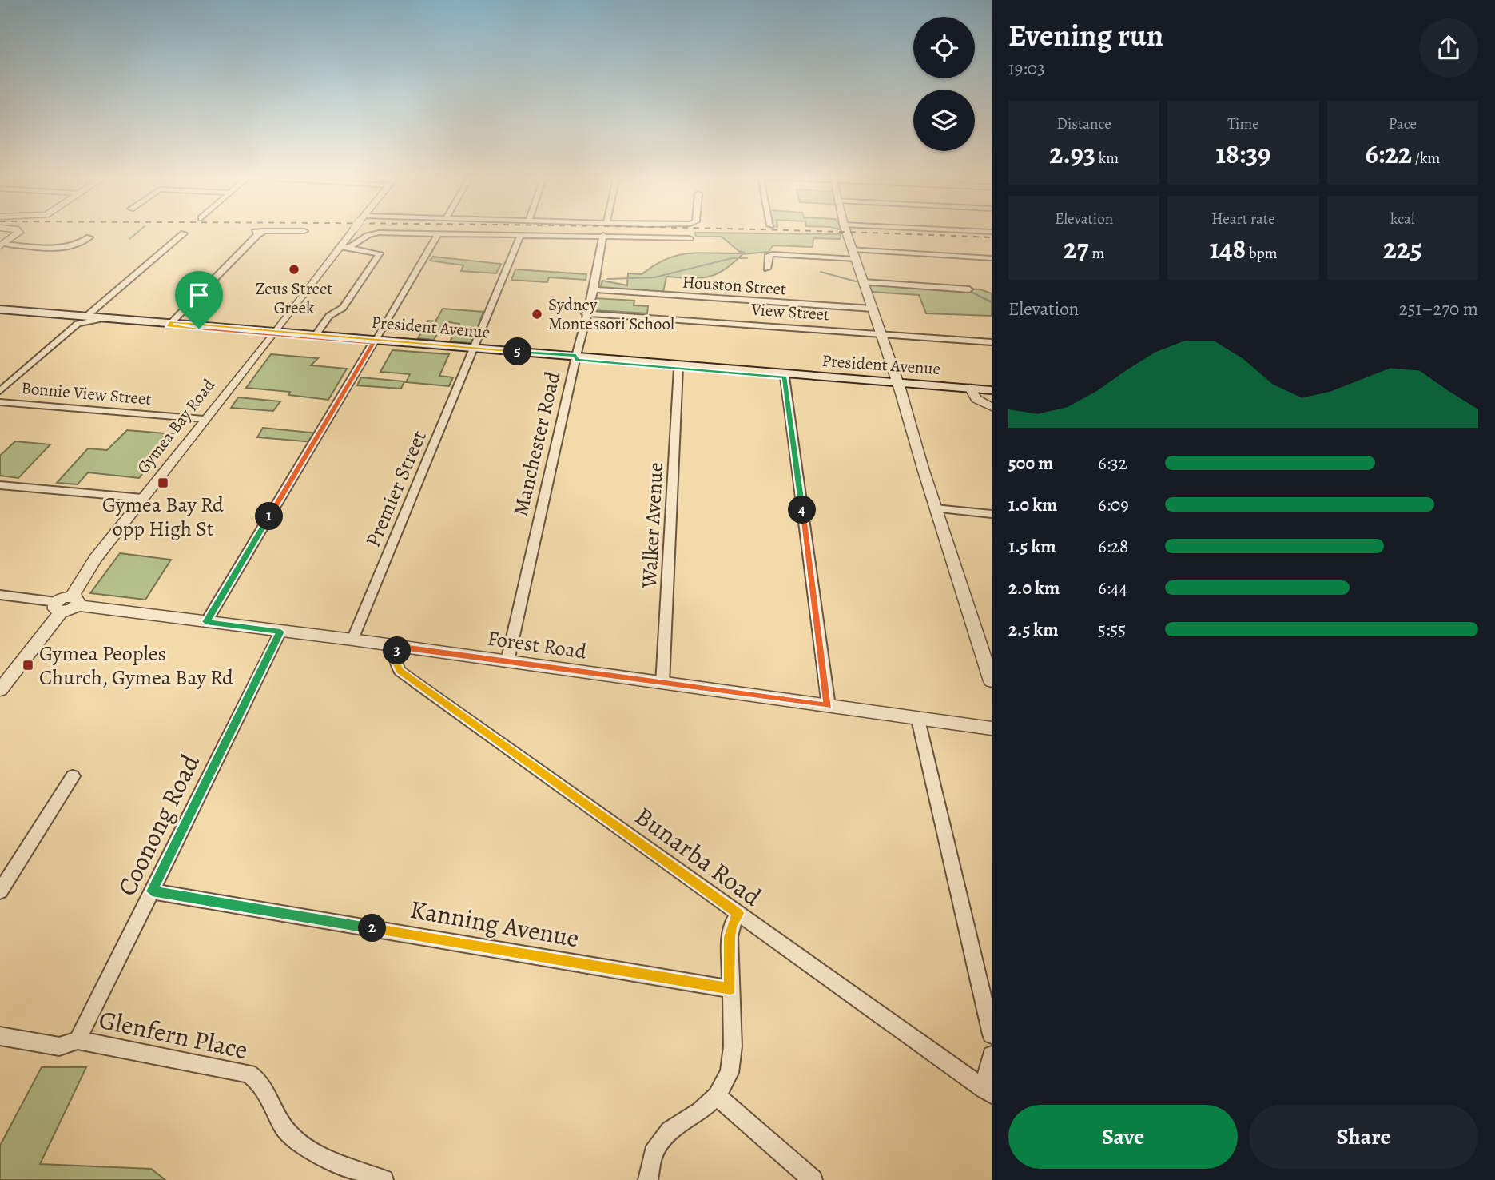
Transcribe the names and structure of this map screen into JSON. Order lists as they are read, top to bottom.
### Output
{
  "streets": {
    "main road": ["President Avenue"],
    "street": [
      "Houston Street",
      "View Street",
      "Bonnie View Street",
      "Gymea Bay Road",
      "Manchester Road",
      "Premier Street",
      "Walker Avenue",
      "Forest Road",
      "Coonong Road",
      "Bunarba Road",
      "Kanning Avenue",
      "Glenfern Place"
    ]
  },
  "crossings": [
    ["Houston Street", "Manchester Road"],
    ["View Street", "Manchester Road"],
    ["President Avenue", "Gymea Bay Road"],
    ["President Avenue", "Manchester Road"],
    ["President Avenue", "Premier Street"],
    ["President Avenue", "Walker Avenue"],
    ["Bonnie View Street", "Gymea Bay Road"],
    ["Gymea Bay Road", "Forest Road"],
    ["Manchester Road", "Forest Road"],
    ["Premier Street", "Forest Road"],
    ["Walker Avenue", "Forest Road"],
    ["Forest Road", "Coonong Road"],
    ["Forest Road", "Bunarba Road"],
    ["Coonong Road", "Kanning Avenue"],
    ["Coonong Road", "Glenfern Place"]
  ],
  "places": {
    "other": ["Zeus Street Greek", "Sydney Montessori School"],
    "transit": ["Gymea Bay Rd opp High St", "Gymea Peoples Church, Gymea Bay Rd"]
  },
  "page": {
    "heading": ["Evening run", "19:03"],
    "stats": [
      ["Distance", "2.93 km"],
      ["Time", "18:39"],
      ["Pace", "6:22 /km"],
      ["Elevation", "27 m"],
      ["Heart rate", "148 bpm"],
      ["kcal", "225"]
    ],
    "chart": ["Elevation", "251–270 m"],
    "pins": [
      "5",
      "4",
      "1",
      "3",
      "2"
    ],
    "list": [
      {
        "name": "500 m",
        "note": "6:32"
      },
      {
        "name": "1.0 km",
        "note": "6:09"
      },
      {
        "name": "1.5 km",
        "note": "6:28"
      },
      {
        "name": "2.0 km",
        "note": "6:44"
      },
      {
        "name": "2.5 km",
        "note": "5:55"
      }
    ],
    "buttons": ["Save", "Share"]
  }
}
